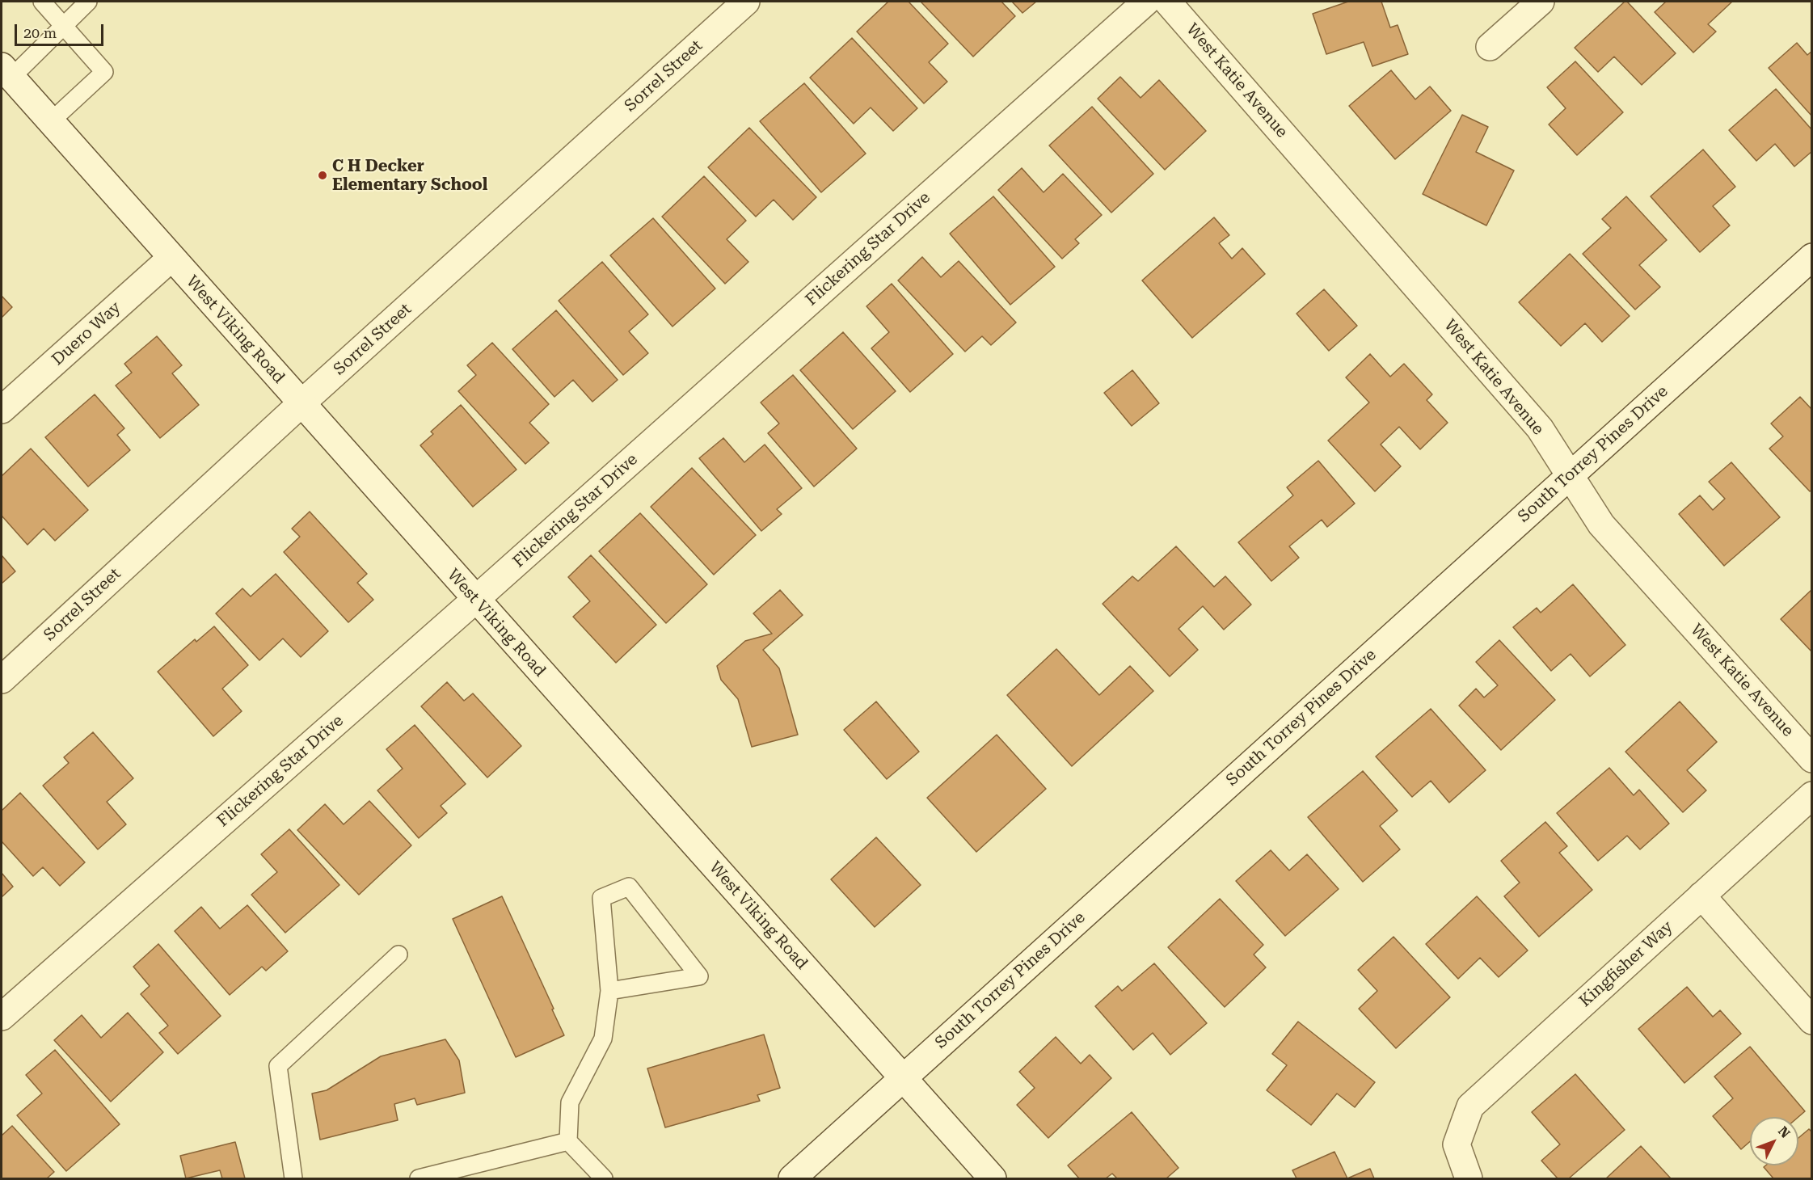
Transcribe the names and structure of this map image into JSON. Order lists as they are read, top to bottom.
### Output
{
  "streets": {
    "street": [
      "Sorrel Street",
      "West Katie Avenue",
      "Flickering Star Drive",
      "West Viking Road",
      "Duero Way",
      "South Torrey Pines Drive",
      "Kingfisher Way"
    ]
  },
  "crossings": [
    ["Sorrel Street", "West Viking Road"],
    ["West Katie Avenue", "South Torrey Pines Drive"],
    ["Flickering Star Drive", "West Viking Road"],
    ["West Viking Road", "Duero Way"],
    ["West Viking Road", "South Torrey Pines Drive"]
  ],
  "places": ["C H Decker Elementary School"],
  "scale_bar": "20 m",
  "north": "top right"
}
